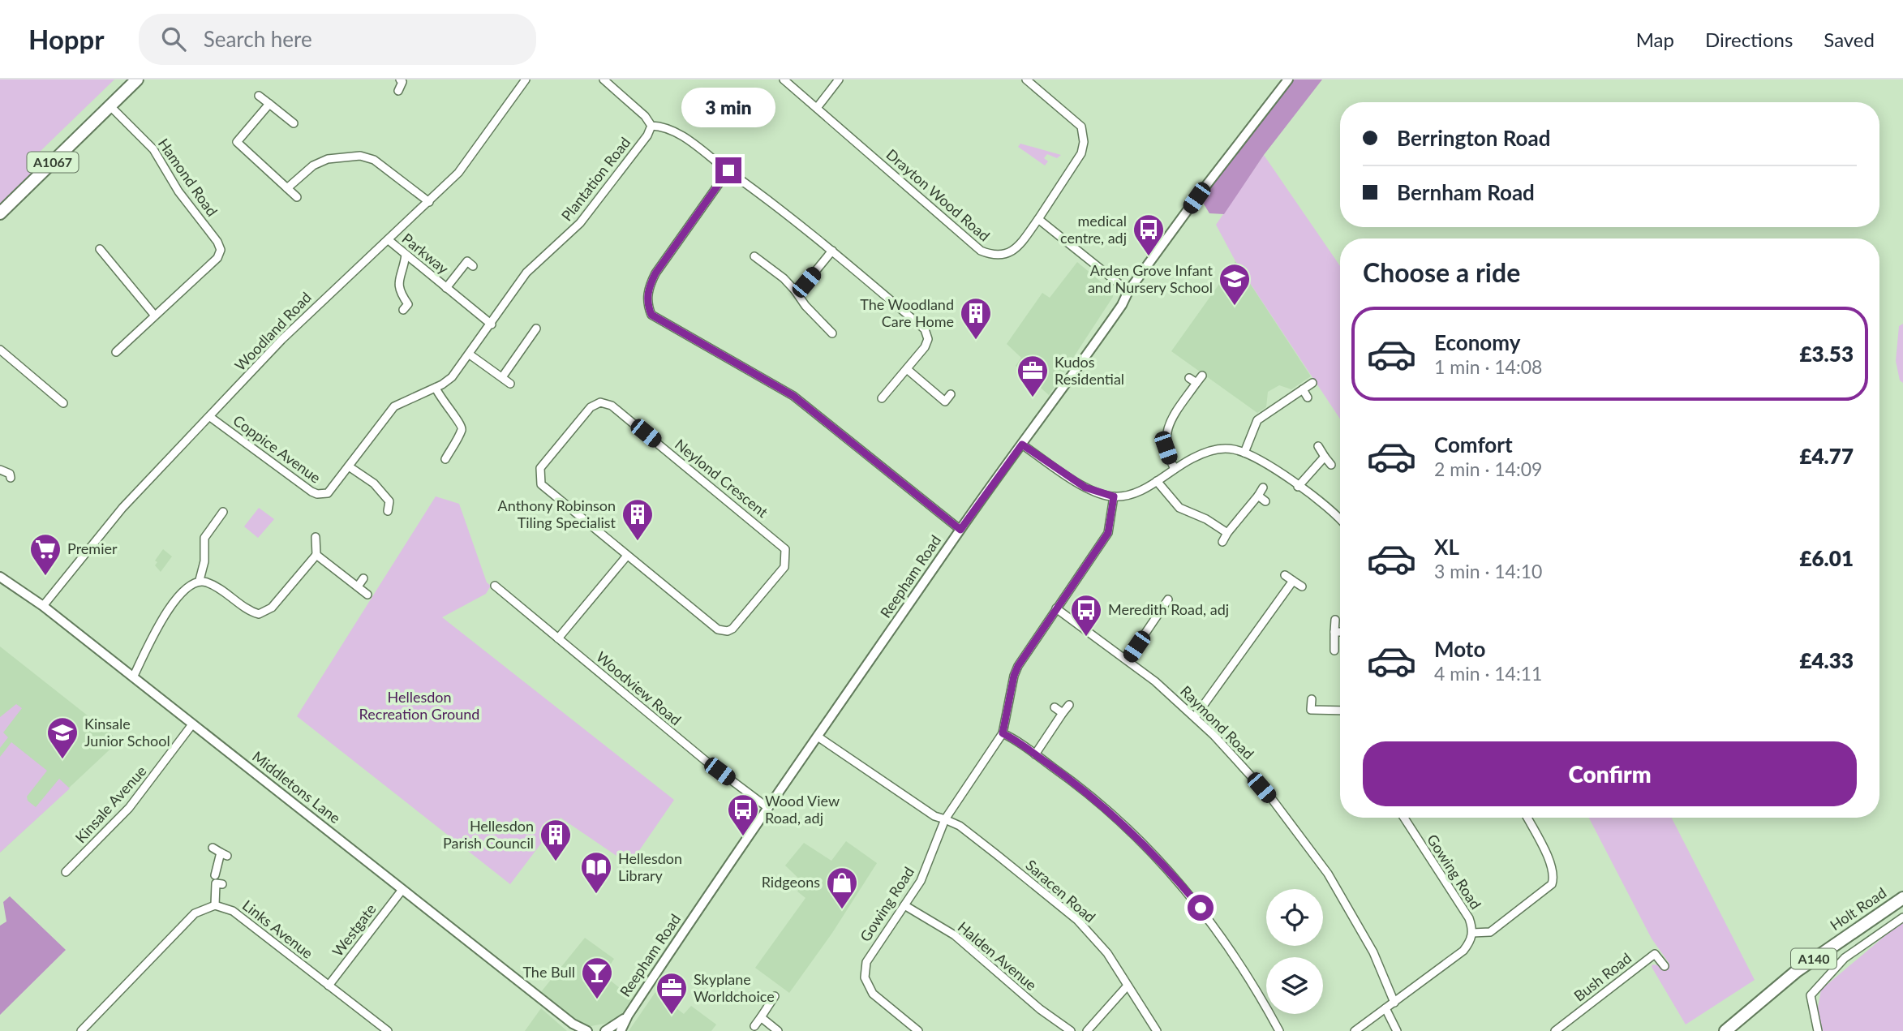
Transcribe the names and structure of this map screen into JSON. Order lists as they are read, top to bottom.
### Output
{
  "streets": {
    "main road": ["A1067", "Holt Road", "A140"],
    "street": [
      "Hamond Road",
      "Plantation Road",
      "Drayton Wood Road",
      "Parkway",
      "Woodland Road",
      "Coppice Avenue",
      "Neylond Crescent",
      "Reepham Road",
      "Woodview Road",
      "Raymond Road",
      "Middletons Lane",
      "Kinsale Avenue",
      "Gowing Road",
      "Saracen Road",
      "Links Avenue",
      "Westgate",
      "Halden Avenue",
      "Bush Road"
    ]
  },
  "crossings": [
    ["A1067", "Hamond Road"],
    ["Plantation Road", "Parkway"],
    ["Plantation Road", "Coppice Avenue"],
    ["Parkway", "Woodland Road"],
    ["Parkway", "Coppice Avenue"],
    ["Woodland Road", "Coppice Avenue"],
    ["Woodland Road", "Middletons Lane"],
    ["Reepham Road", "Woodview Road"],
    ["Raymond Road", "Gowing Road"],
    ["Middletons Lane", "Kinsale Avenue"],
    ["Middletons Lane", "Westgate"],
    ["Gowing Road", "Saracen Road"],
    ["Gowing Road", "Halden Avenue"],
    ["Links Avenue", "Westgate"]
  ],
  "parks": ["Hellesdon Recreation Ground"],
  "places": {
    "bus stop": ["medical centre, adj", "Meredith Road, adj", "Wood View Road, adj"],
    "school or university": ["Arden Grove Infant and Nursery School", "Kinsale Junior School"],
    "building": ["The Woodland Care Home", "Anthony Robinson Tiling Specialist", "Hellesdon Parish Council"],
    "office": ["Kudos Residential", "Skyplane Worldchoice"],
    "supermarket": ["Premier"],
    "library": ["Hellesdon Library"],
    "shop": ["Ridgeons"],
    "bar": ["The Bull"]
  },
  "page": {
    "header": "Hoppr",
    "search": "Search here",
    "nav": ["Map", "Directions", "Saved"],
    "bubble": "3 min",
    "banner": ["Berrington Road", "Bernham Road"],
    "heading": "Choose a ride",
    "list": [
      {
        "name": "Economy",
        "note": "1 min · 14:08",
        "value": "£3.53"
      },
      {
        "name": "Comfort",
        "note": "2 min · 14:09",
        "value": "£4.77"
      },
      {
        "name": "XL",
        "note": "3 min · 14:10",
        "value": "£6.01"
      },
      {
        "name": "Moto",
        "note": "4 min · 14:11",
        "value": "£4.33"
      }
    ],
    "buttons": "Confirm"
  }
}
